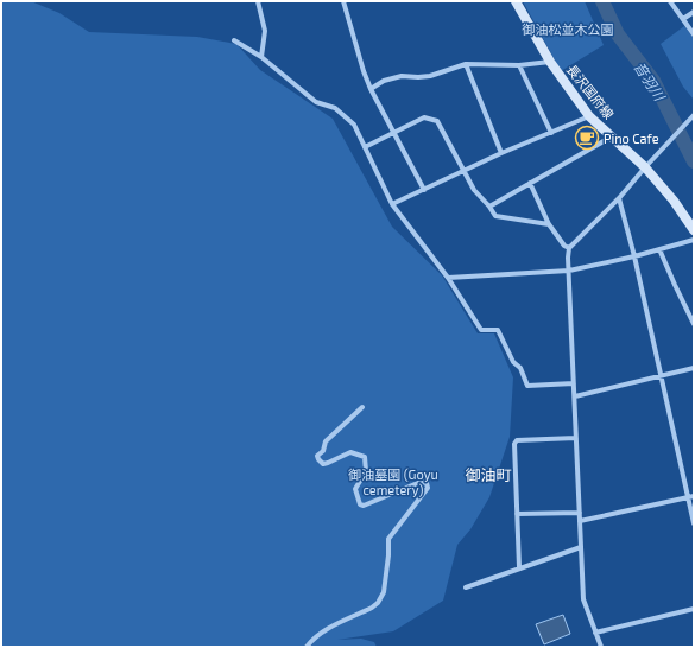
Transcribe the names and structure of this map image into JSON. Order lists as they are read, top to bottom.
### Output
{
  "streets": {
    "main road": ["長沢国府線"]
  },
  "districts": ["御油町"],
  "water": ["音羽川"],
  "parks": ["御油松並木公園", "御油墓園 (Goyu cemetery)"],
  "places": {
    "cafe": ["Pino Cafe"]
  }
}
